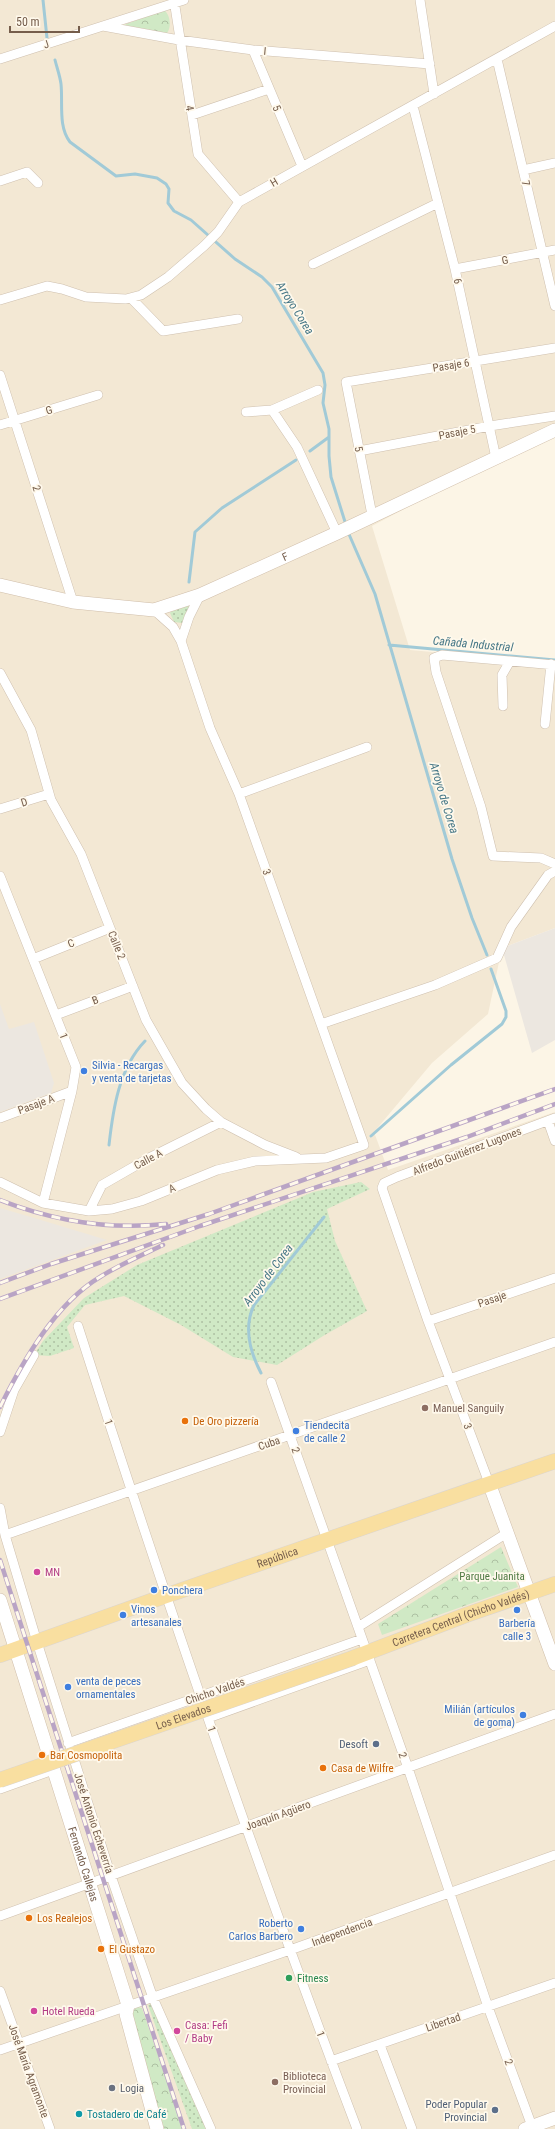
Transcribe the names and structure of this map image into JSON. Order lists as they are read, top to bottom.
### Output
{
  "streets": {
    "main road": ["República", "Carretera Central (Chicho Valdés)", "Los Elevados"],
    "street": [
      "J",
      "I",
      "4",
      "5",
      "H",
      "7",
      "G",
      "6",
      "Pasaje 6",
      "Pasaje 5",
      "2",
      "F",
      "D",
      "3",
      "C",
      "Calle 2",
      "B",
      "1",
      "Pasaje A",
      "Alfredo Guitiérrez Lugones",
      "Calle A",
      "A",
      "Pasaje",
      "Cuba",
      "Chicho Valdés",
      "Joaquín Agüero",
      "José Antonio Echeverría",
      "Fernando Callejas",
      "Independencia",
      "Libertad",
      "José María Agramonte"
    ]
  },
  "crossings": [
    ["J", "I"],
    ["J", "4"],
    ["I", "4"],
    ["I", "5"],
    ["4", "H"],
    ["5", "H"],
    ["5", "Pasaje 6"],
    ["5", "Pasaje 5"],
    ["5", "F"],
    ["H", "7"],
    ["H", "6"],
    ["7", "G"],
    ["G", "6"],
    ["G", "2"],
    ["6", "Pasaje 6"],
    ["6", "Pasaje 5"],
    ["6", "F"],
    ["2", "F"],
    ["2", "Cuba"],
    ["2", "República"],
    ["2", "Carretera Central (Chicho Valdés)"],
    ["2", "Chicho Valdés"],
    ["2", "Los Elevados"],
    ["2", "Joaquín Agüero"],
    ["2", "Independencia"],
    ["2", "Libertad"],
    ["F", "3"],
    ["D", "Calle 2"],
    ["3", "Alfredo Guitiérrez Lugones"],
    ["3", "A"],
    ["3", "Pasaje"],
    ["3", "Cuba"],
    ["3", "República"],
    ["3", "Carretera Central (Chicho Valdés)"],
    ["C", "Calle 2"],
    ["C", "1"],
    ["Calle 2", "B"],
    ["Calle 2", "Calle A"],
    ["Calle 2", "A"],
    ["B", "1"],
    ["1", "Pasaje A"],
    ["1", "A"],
    ["1", "Cuba"],
    ["1", "República"],
    ["1", "Chicho Valdés"],
    ["1", "Joaquín Agüero"],
    ["1", "Independencia"],
    ["1", "Libertad"],
    ["Calle A", "A"],
    ["Cuba", "José Antonio Echeverría"],
    ["República", "José Antonio Echeverría"],
    ["República", "Fernando Callejas"],
    ["Carretera Central (Chicho Valdés)", "Chicho Valdés"],
    ["Carretera Central (Chicho Valdés)", "Los Elevados"],
    ["Chicho Valdés", "Los Elevados"],
    ["Chicho Valdés", "José Antonio Echeverría"],
    ["Joaquín Agüero", "José Antonio Echeverría"],
    ["Joaquín Agüero", "Fernando Callejas"],
    ["José Antonio Echeverría", "Independencia"],
    ["Fernando Callejas", "Independencia"],
    ["Independencia", "José María Agramonte"]
  ],
  "water": ["Arroyo Corea", "Cañada Industrial", "Arroyo de Corea"],
  "parks": ["Parque Juanita"],
  "places": [
    "Silvia - Recargas y venta de tarjetas",
    "Manuel Sanguily",
    "De Oro pizzería",
    "Tiendecita de calle 2",
    "MN",
    "Ponchera",
    "Barbería calle 3",
    "Vinos artesanales",
    "venta de peces ornamentales",
    "Milián (artículos de goma)",
    "Desoft",
    "Bar Cosmopolita",
    "Casa de Wilfre",
    "Los Realejos",
    "Roberto Carlos Barbero",
    "El Gustazo",
    "Fitness",
    "Hotel Rueda",
    "Casa: Fefi / Baby",
    "Biblioteca Provincial",
    "Logia",
    "Poder Popular Provincial",
    "Tostadero de Café"
  ],
  "scale_bar": "50 m"
}
